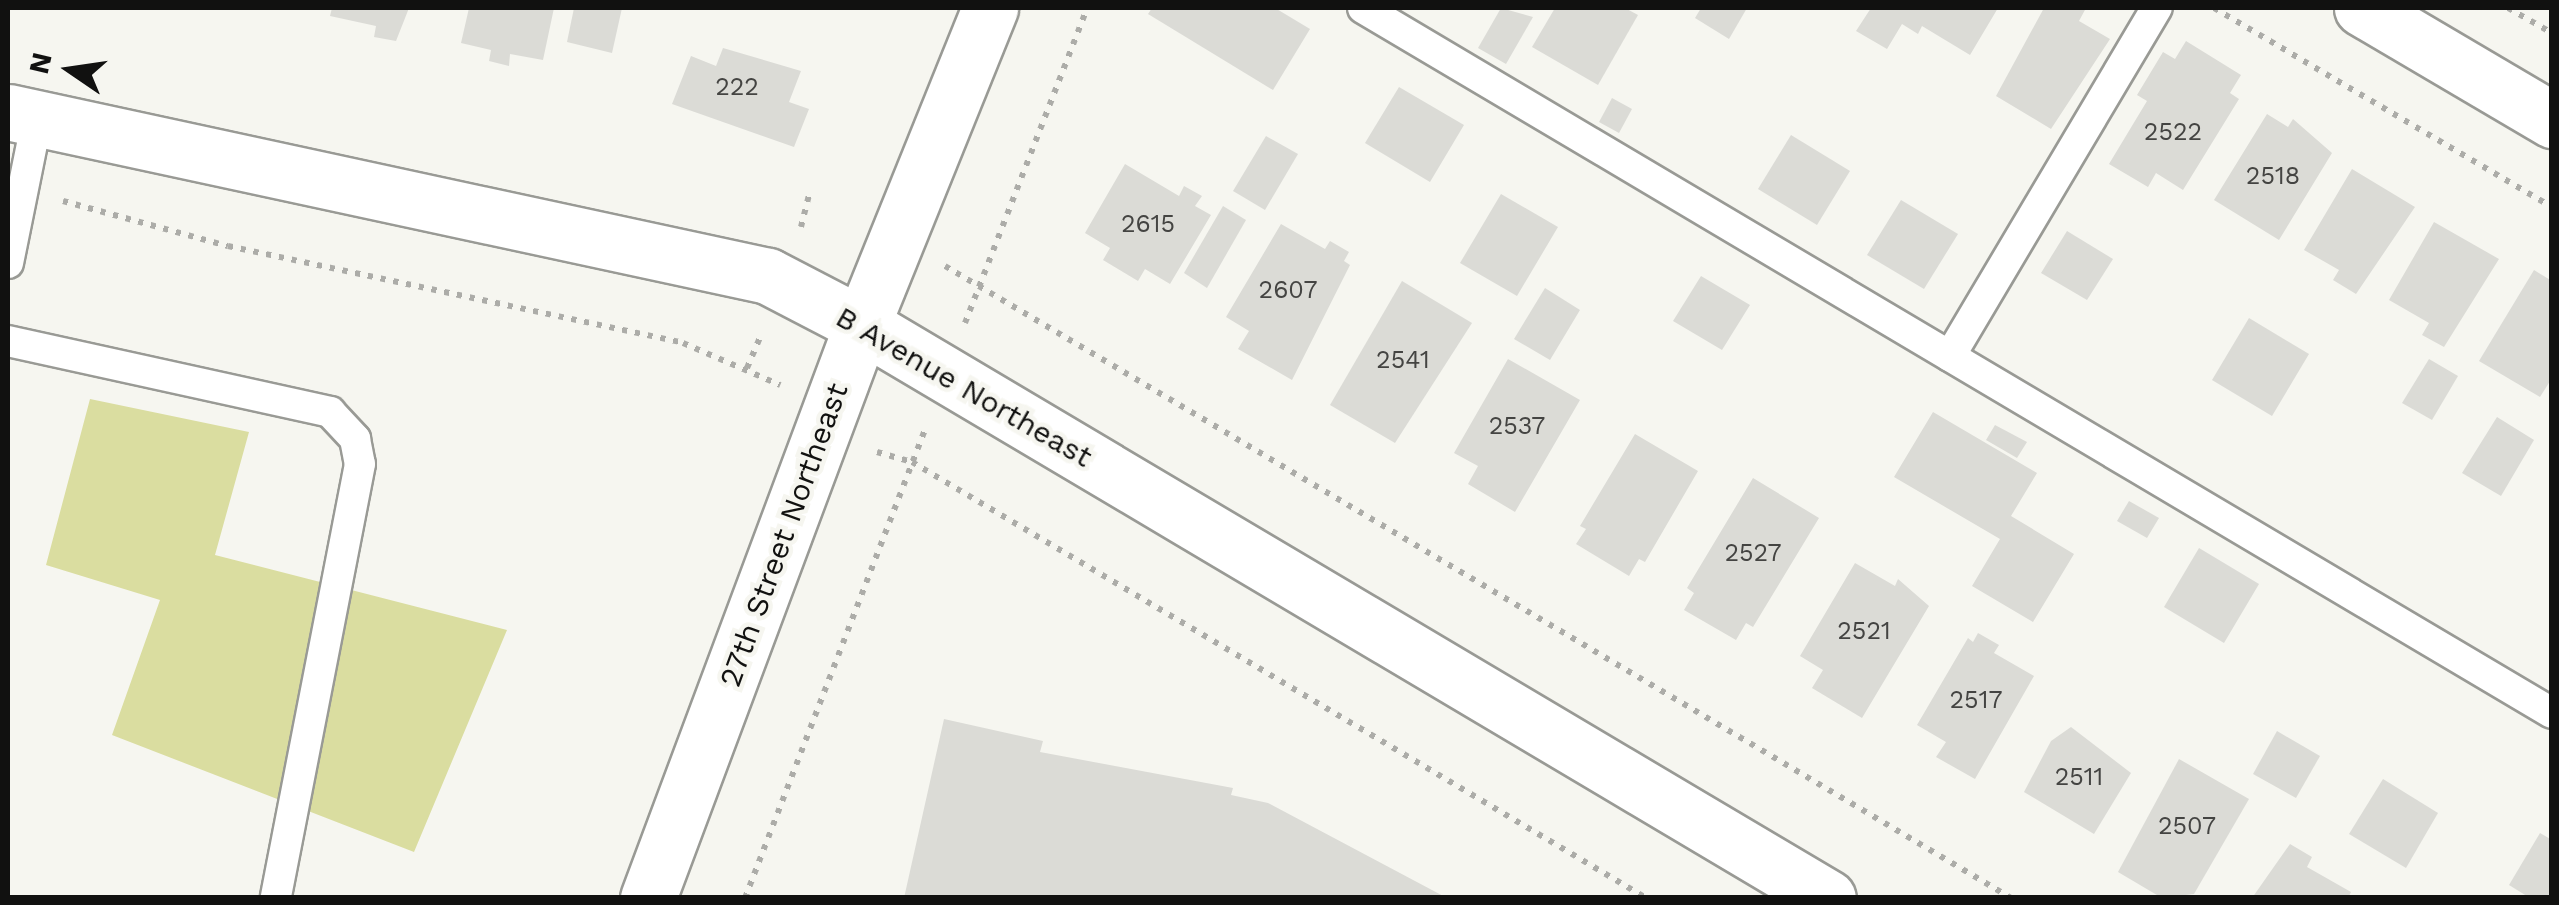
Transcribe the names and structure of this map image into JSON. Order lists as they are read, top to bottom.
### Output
{
  "streets": {
    "street": ["B Avenue Northeast", "27th Street Northeast"]
  },
  "crossings": [
    ["B Avenue Northeast", "27th Street Northeast"]
  ],
  "house_numbers": [
    "222",
    "2522",
    "2518",
    "2615",
    "2607",
    "2541",
    "2537",
    "2527",
    "2521",
    "2517",
    "2511",
    "2507"
  ],
  "north": "left"
}
